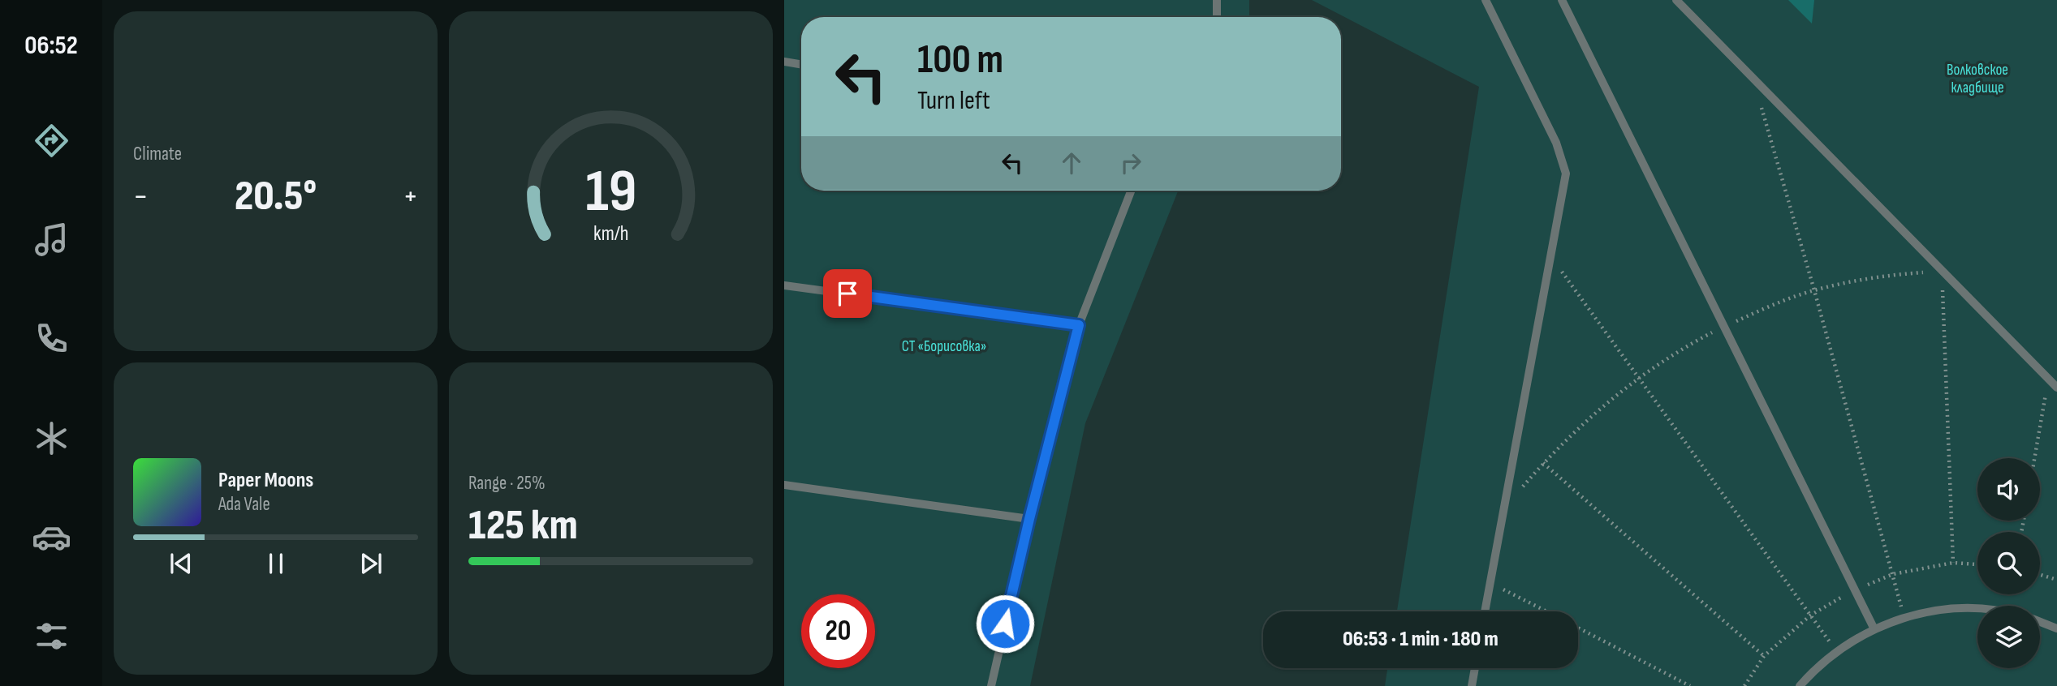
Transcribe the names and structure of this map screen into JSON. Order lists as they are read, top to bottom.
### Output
{
  "parks": ["Волковское кладбище", "СТ «Борисовка»"],
  "page": {
    "tabs": "06:52",
    "tile": [
      "Climate",
      ["Range · 25%", "125 km"]
    ],
    "turn": ["100 m", "Turn left"],
    "heat": ["−", "20.5°", "+"],
    "song": ["Paper Moons", "Ada Vale"],
    "limit": "20",
    "trip": "06:53 · 1 min · 180 m",
    "gauge": ["19", "km/h"]
  }
}
